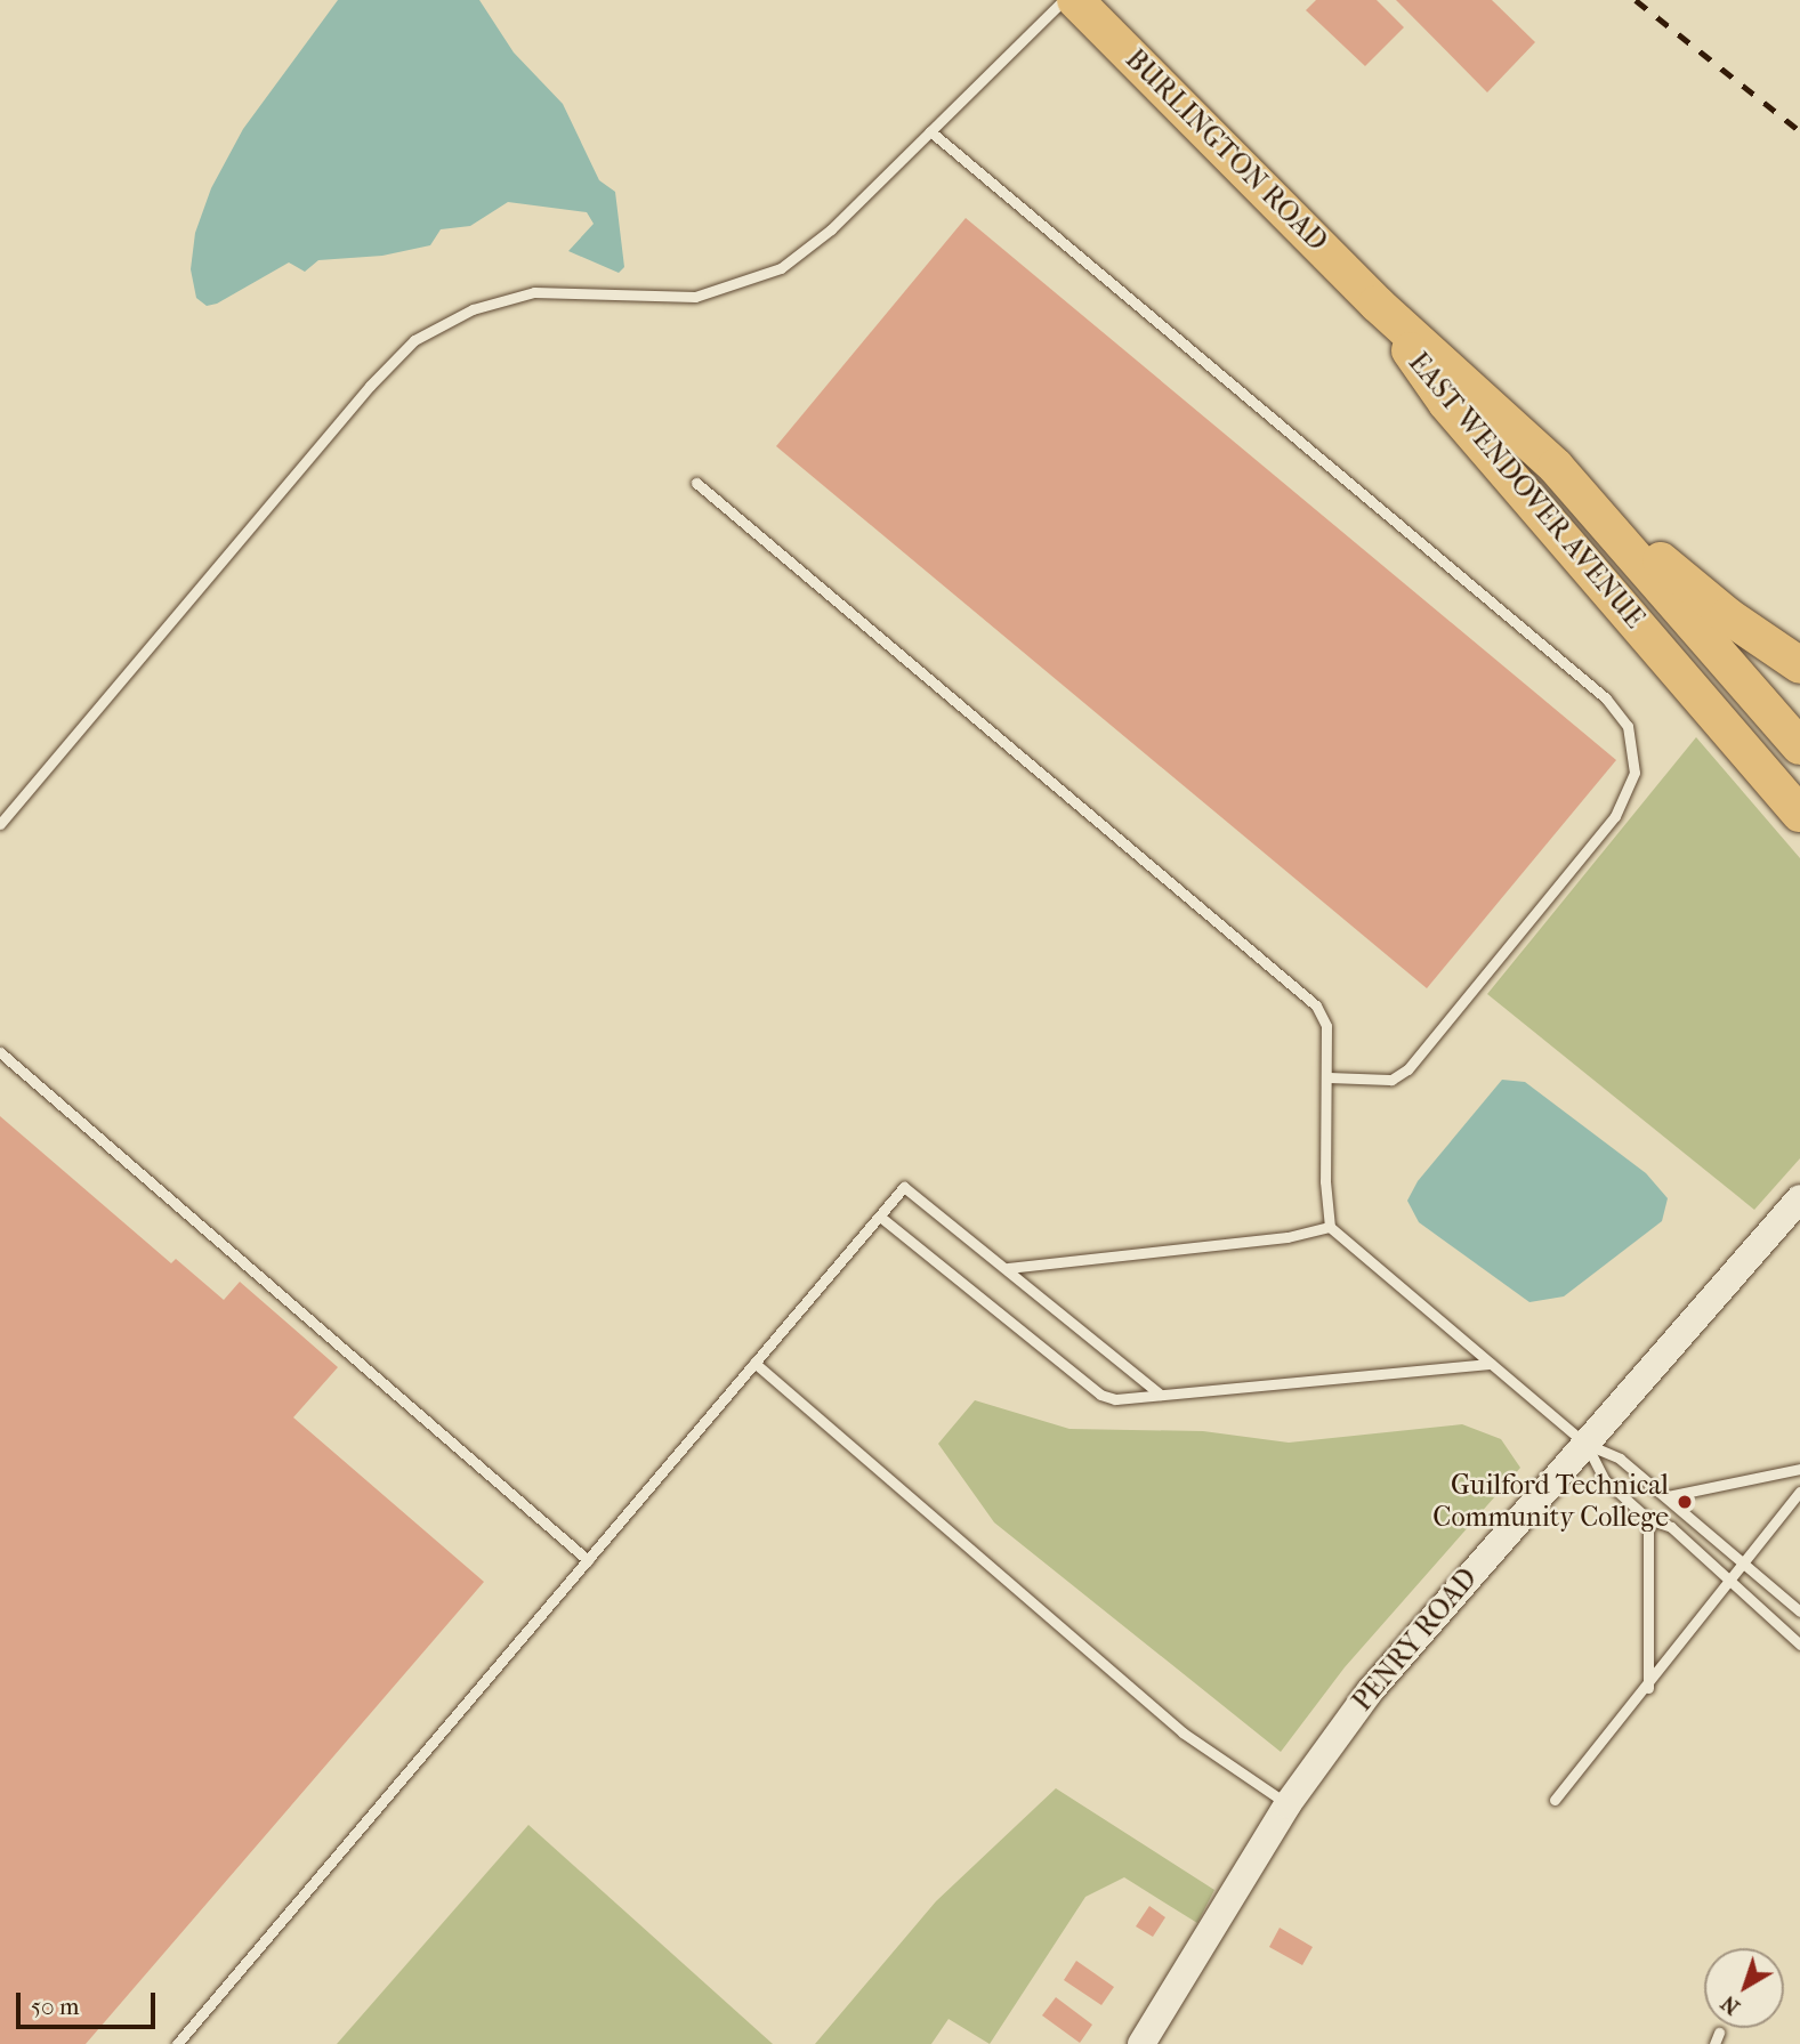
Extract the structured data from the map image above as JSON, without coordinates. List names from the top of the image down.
{
  "streets": {
    "highway": ["BURLINGTON ROAD", "EAST WENDOVER AVENUE"],
    "street": ["PENRY ROAD"]
  },
  "crossings": [
    ["BURLINGTON ROAD", "EAST WENDOVER AVENUE"]
  ],
  "places": ["Guilford Technical Community College"],
  "scale_bar": "50 m",
  "north": "bottom left"
}
